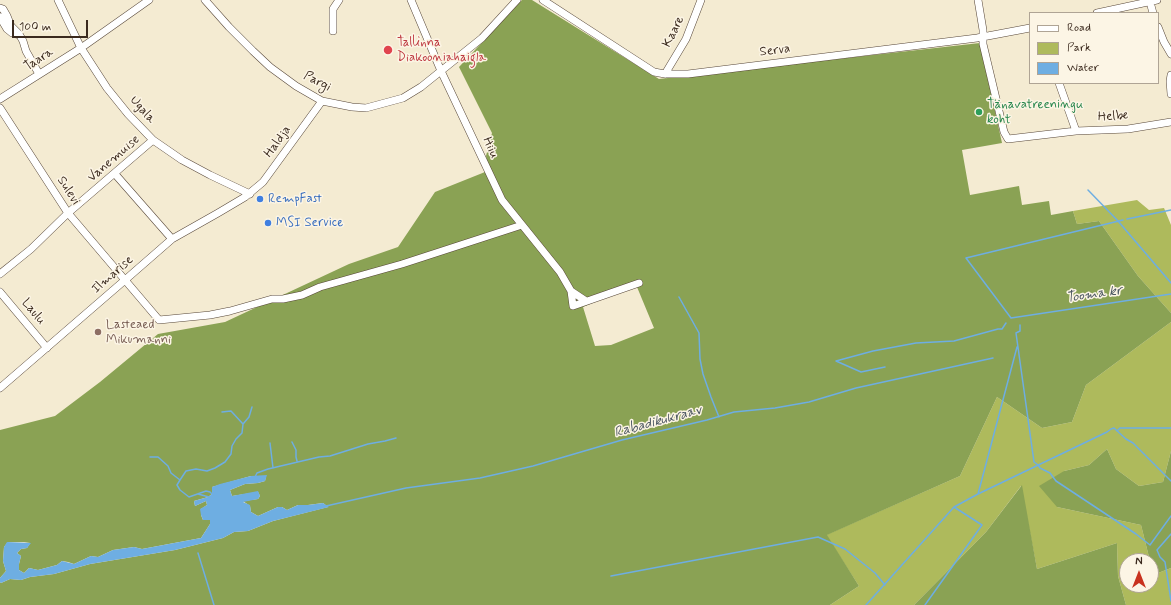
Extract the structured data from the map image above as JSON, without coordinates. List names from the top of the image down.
{
  "streets": {
    "street": [
      "Kaare",
      "Serva",
      "Taara",
      "Pargi",
      "Ugala",
      "Helbe",
      "Haldja",
      "Hiiu",
      "Vanemuise",
      "Sulevi",
      "Ilmarise",
      "Laulu"
    ]
  },
  "crossings": [
    ["Kaare", "Serva"],
    ["Serva", "Helbe"],
    ["Taara", "Ugala"],
    ["Pargi", "Haldja"],
    ["Pargi", "Hiiu"],
    ["Ugala", "Haldja"],
    ["Ugala", "Vanemuise"],
    ["Ugala", "Ilmarise"],
    ["Haldja", "Ilmarise"],
    ["Hiiu", "Sulevi"],
    ["Vanemuise", "Sulevi"],
    ["Sulevi", "Ilmarise"],
    ["Ilmarise", "Laulu"]
  ],
  "water": ["Tooma kr", "Rabadikukraav"],
  "places": [
    "Tallinna Diakooniahaigla",
    "Tänavatreeningu koht",
    "RempFast",
    "MSI Service",
    "Lasteaed Mikumanni"
  ],
  "legend": ["Road", "Park", "Water"],
  "scale_bar": "100 m",
  "north": "top"
}
